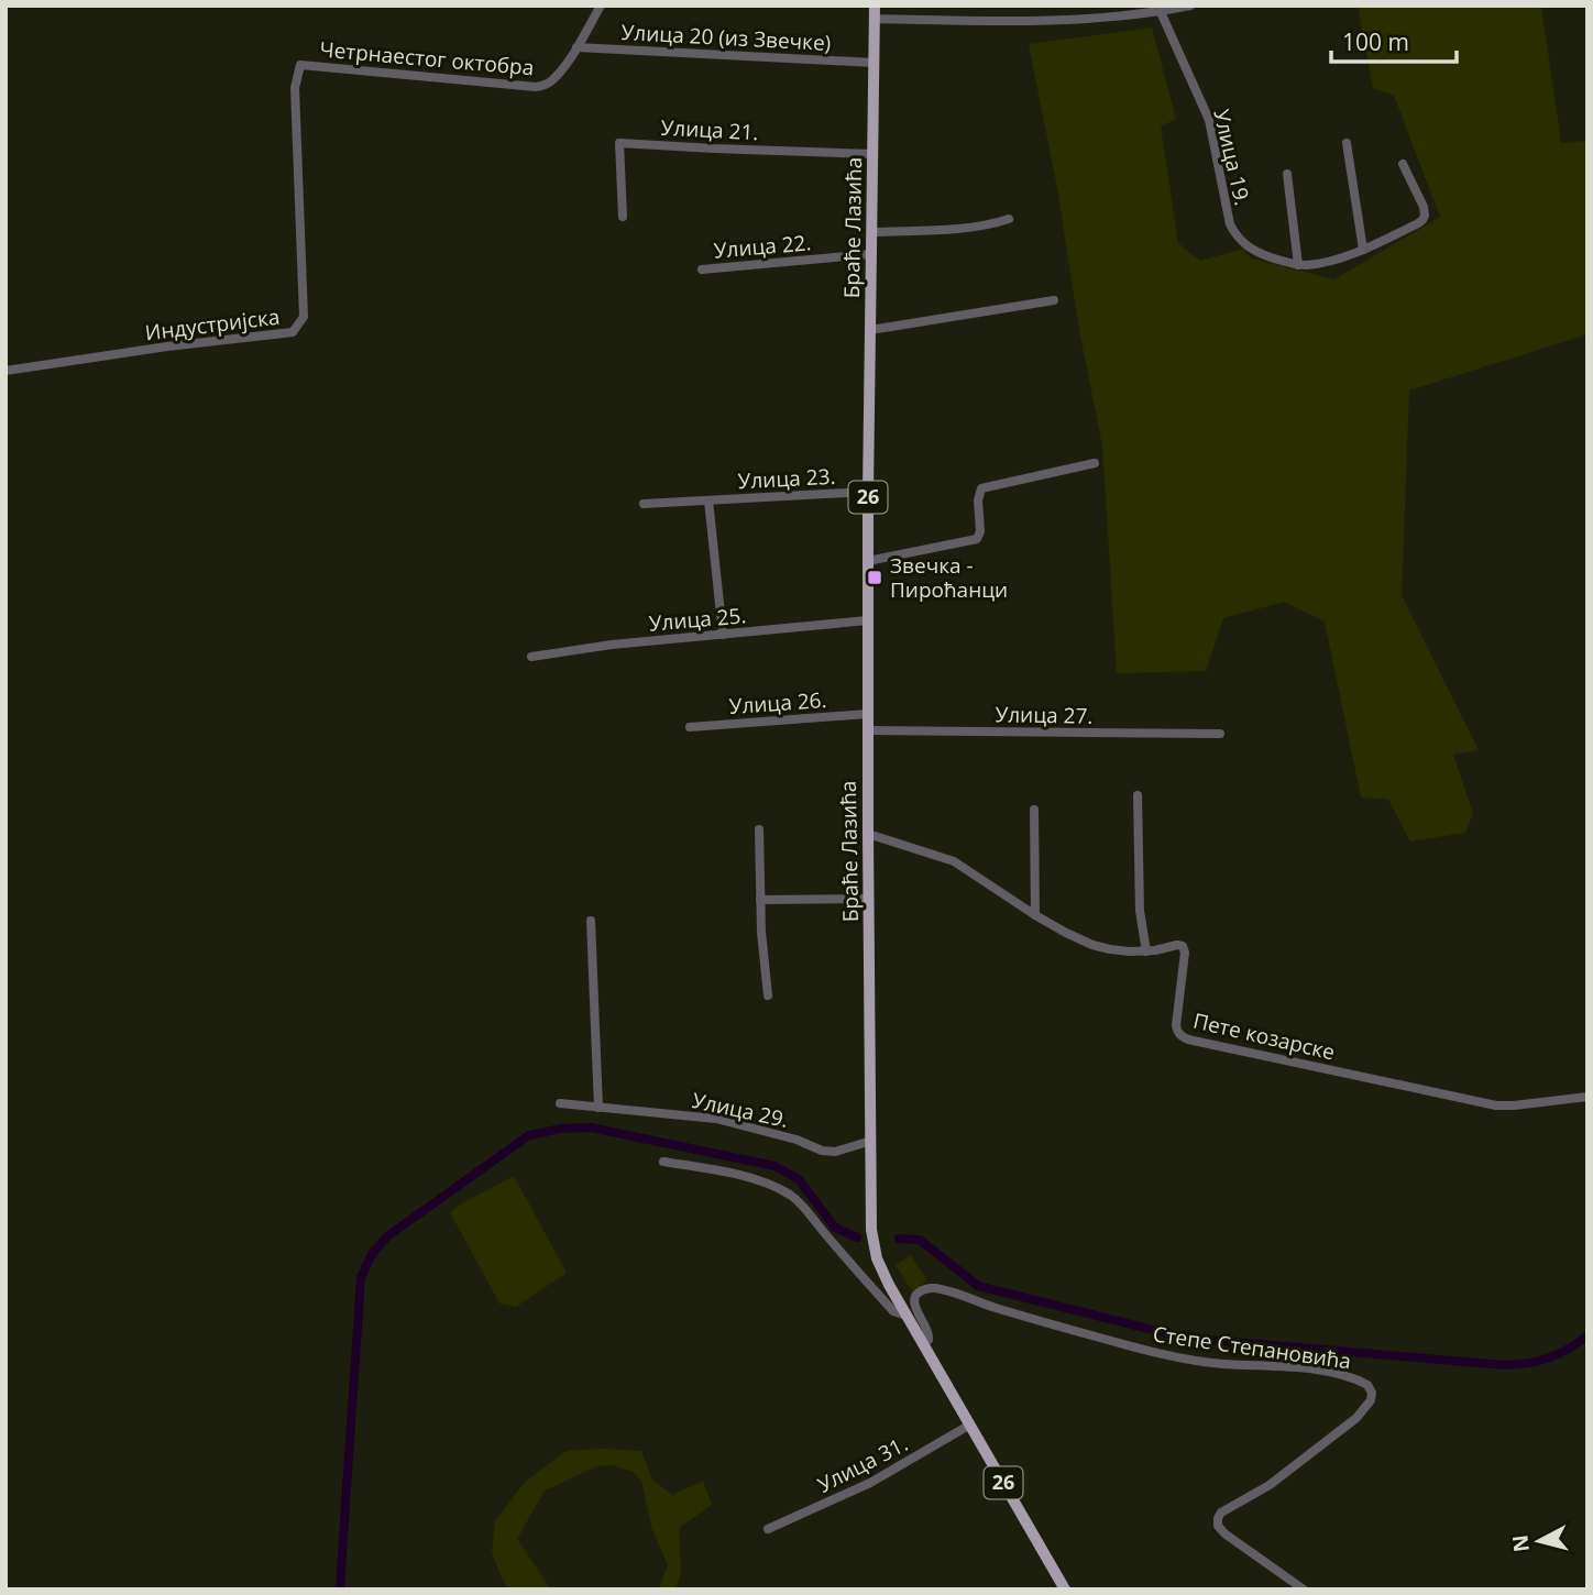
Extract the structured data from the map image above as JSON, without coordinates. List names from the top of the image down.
{
  "streets": {
    "main road": ["Браће Лазића", "26"],
    "street": [
      "Улица 20 (из Звечке)",
      "Четрнаестог октобра",
      "Улица 21.",
      "Улица 19.",
      "Улица 22.",
      "Индустријска",
      "Улица 23.",
      "Улица 25.",
      "Улица 26.",
      "Улица 27.",
      "Пете козарске",
      "Улица 29.",
      "Степе Степановића",
      "Улица 31."
    ]
  },
  "crossings": [
    ["Улица 20 (из Звечке)", "Четрнаестог октобра"],
    ["Улица 20 (из Звечке)", "Браће Лазића"],
    ["Улица 20 (из Звечке)", "26"],
    ["Четрнаестог октобра", "Индустријска"],
    ["Улица 21.", "Браће Лазића"],
    ["Браће Лазића", "Улица 22."],
    ["Браће Лазића", "Улица 23."],
    ["Браће Лазића", "26"],
    ["Браће Лазића", "Улица 25."],
    ["Браће Лазића", "Улица 26."],
    ["Браће Лазића", "Улица 27."],
    ["Браће Лазића", "Пете козарске"],
    ["Браће Лазића", "Улица 29."],
    ["Браће Лазића", "Степе Степановића"],
    ["Браће Лазића", "Улица 31."],
    ["Улица 23.", "Улица 25."]
  ],
  "places": {
    "transit": ["Звечка - Пироћанци"]
  },
  "scale_bar": "100 m",
  "north": "left"
}
